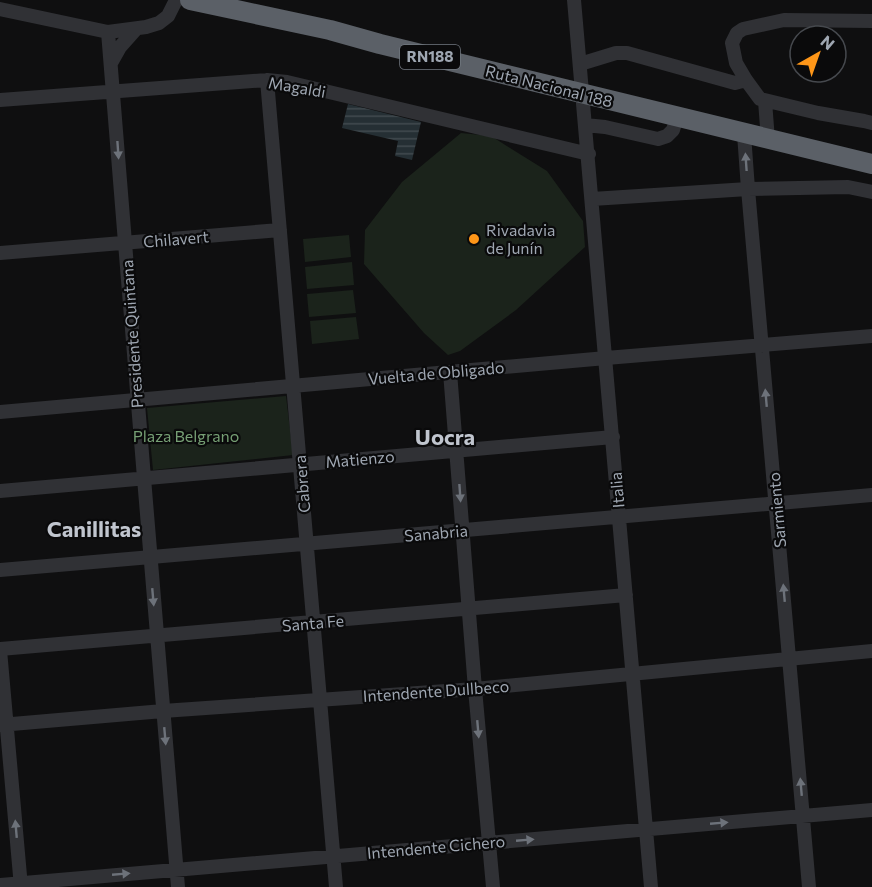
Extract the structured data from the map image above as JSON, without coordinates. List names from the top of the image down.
{
  "streets": {
    "highway": ["RN188", "Ruta Nacional 188"],
    "street": [
      "Magaldi",
      "Chilavert",
      "Presidente Quintana",
      "Vuelta de Obligado",
      "Matienzo",
      "Cabrera",
      "Italia",
      "Sarmiento",
      "Sanabria",
      "Santa Fe",
      "Intendente Dullbeco",
      "Intendente Cichero"
    ]
  },
  "crossings": [
    ["Ruta Nacional 188", "Italia"],
    ["Ruta Nacional 188", "Sarmiento"],
    ["Magaldi", "Presidente Quintana"],
    ["Magaldi", "Cabrera"],
    ["Magaldi", "Italia"],
    ["Chilavert", "Presidente Quintana"],
    ["Chilavert", "Cabrera"],
    ["Presidente Quintana", "Vuelta de Obligado"],
    ["Presidente Quintana", "Matienzo"],
    ["Presidente Quintana", "Sanabria"],
    ["Presidente Quintana", "Santa Fe"],
    ["Presidente Quintana", "Intendente Dullbeco"],
    ["Presidente Quintana", "Intendente Cichero"],
    ["Vuelta de Obligado", "Cabrera"],
    ["Vuelta de Obligado", "Italia"],
    ["Vuelta de Obligado", "Sarmiento"],
    ["Matienzo", "Cabrera"],
    ["Matienzo", "Italia"],
    ["Cabrera", "Sanabria"],
    ["Cabrera", "Santa Fe"],
    ["Cabrera", "Intendente Dullbeco"],
    ["Cabrera", "Intendente Cichero"],
    ["Italia", "Sanabria"],
    ["Italia", "Santa Fe"],
    ["Italia", "Intendente Dullbeco"],
    ["Italia", "Intendente Cichero"],
    ["Sarmiento", "Sanabria"],
    ["Sarmiento", "Intendente Dullbeco"],
    ["Sarmiento", "Intendente Cichero"]
  ],
  "one_way": ["Presidente Quintana", "Sarmiento", "Intendente Cichero"],
  "districts": ["Uocra", "Canillitas"],
  "parks": ["Plaza Belgrano"],
  "places": ["Rivadavia de Junín"],
  "north": "top right"
}
